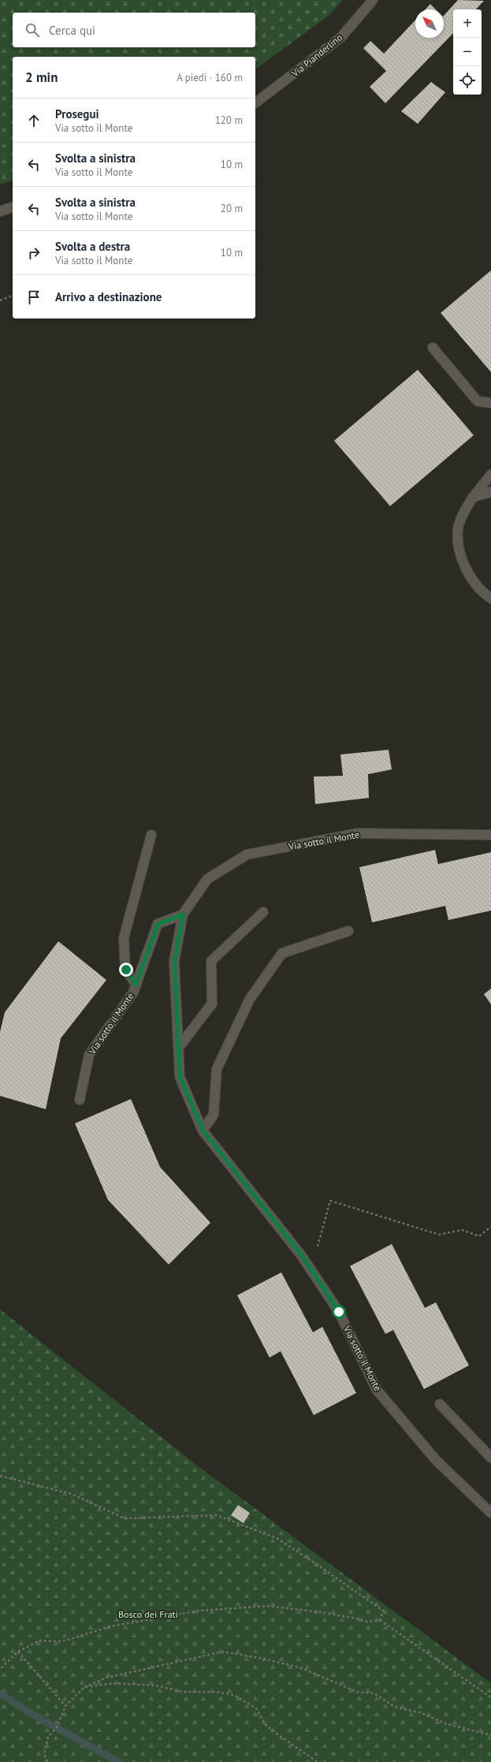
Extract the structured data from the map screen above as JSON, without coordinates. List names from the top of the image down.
{
  "streets": {
    "street": ["Via Pianderlino", "Via sotto il Monte"]
  },
  "parks": ["Bosco dei Frati"],
  "north": "top left",
  "page": {
    "map_buttons": ["+", "−"],
    "search": "Cerca qui",
    "heading": ["2 min", "A piedi · 160 m"],
    "list": [
      ["Prosegui", "Via sotto il Monte", "120 m"],
      ["Svolta a sinistra", "Via sotto il Monte", "10 m"],
      ["Svolta a sinistra", "Via sotto il Monte", "20 m"],
      ["Svolta a destra", "Via sotto il Monte", "10 m"],
      "Arrivo a destinazione"
    ]
  }
}
